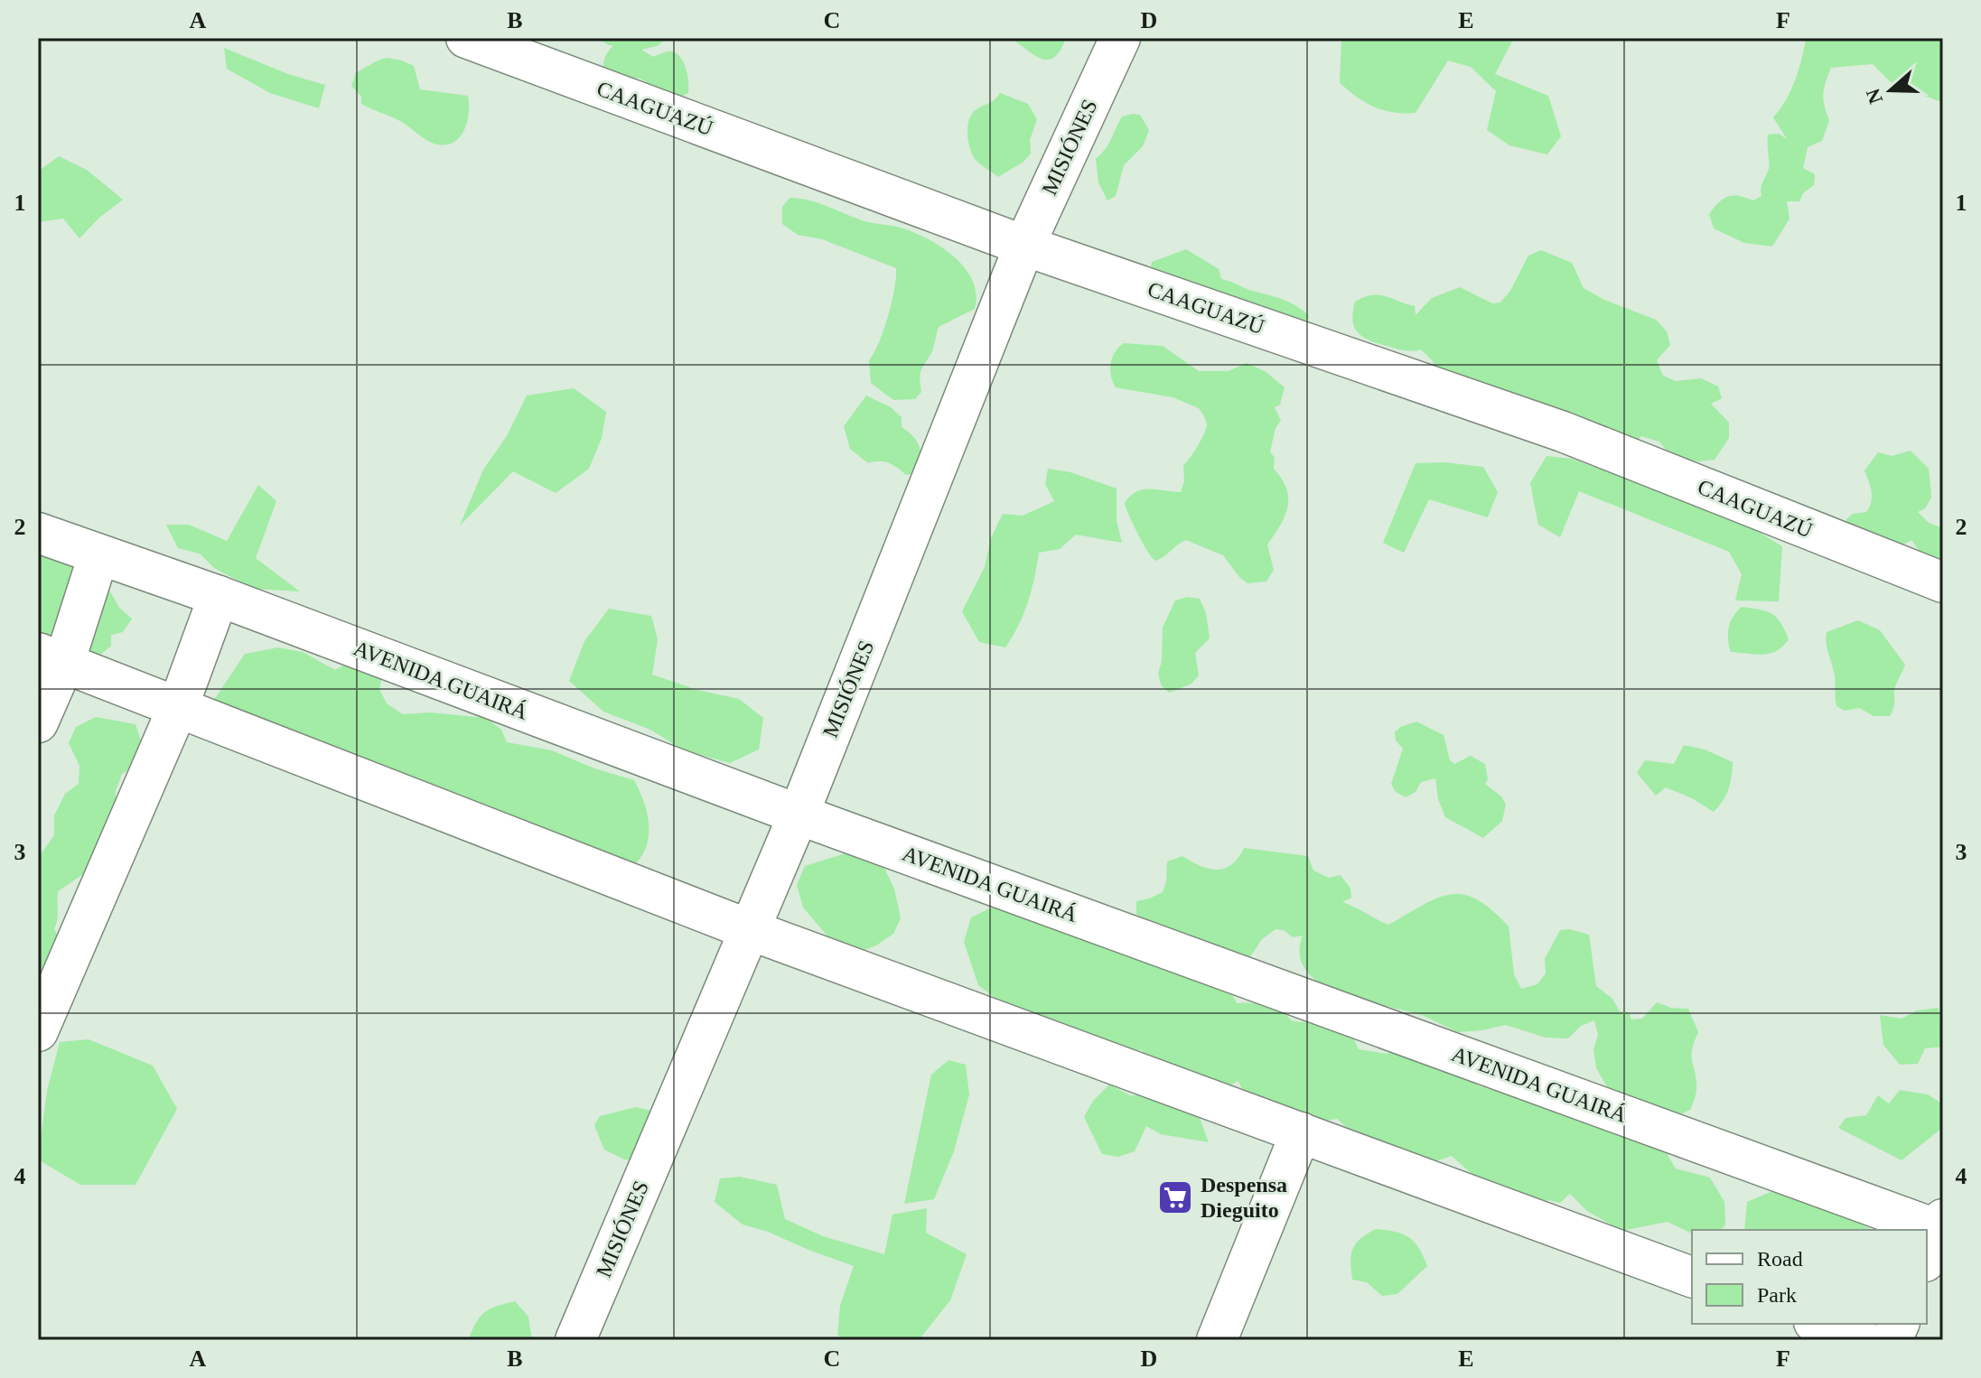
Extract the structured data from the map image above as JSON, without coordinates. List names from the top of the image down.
{
  "streets": {
    "street": ["CAAGUAZÚ", "MISIÓNES", "AVENIDA GUAIRÁ"]
  },
  "crossings": [
    ["CAAGUAZÚ", "MISIÓNES"],
    ["MISIÓNES", "AVENIDA GUAIRÁ"]
  ],
  "places": {
    "supermarket": ["Despensa Dieguito"]
  },
  "legend": ["Road", "Park"],
  "north": "left",
  "grid": {
    "columns": [
      "A",
      "B",
      "C",
      "D",
      "E",
      "F"
    ],
    "rows": [
      "1",
      "2",
      "3",
      "4"
    ]
  }
}
